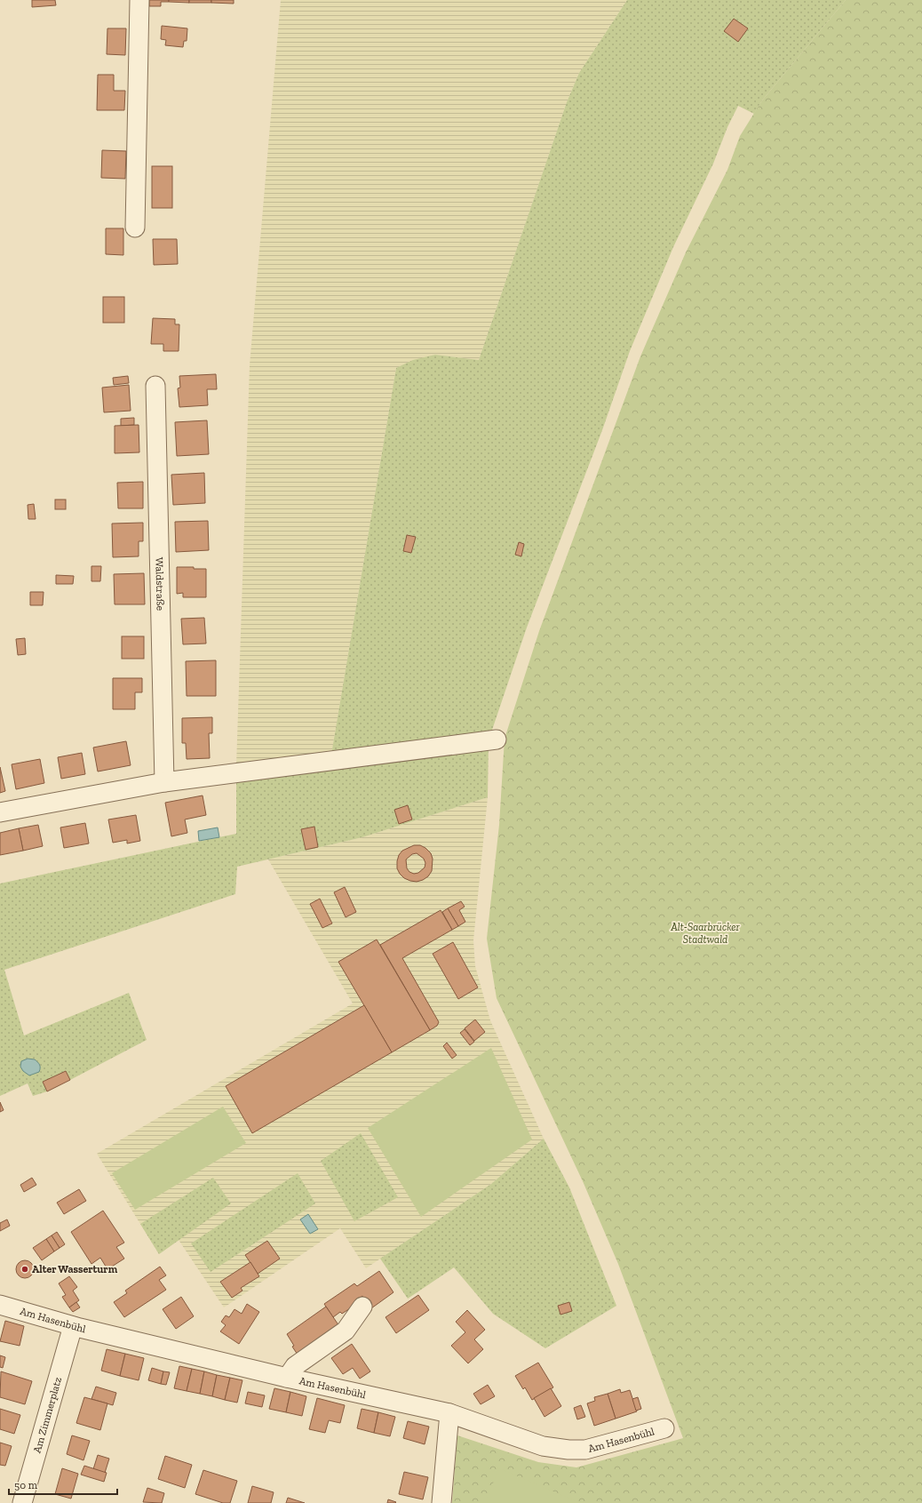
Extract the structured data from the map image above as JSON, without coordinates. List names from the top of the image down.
{
  "streets": {
    "street": ["Waldstraße", "Am Hasenbühl", "Am Zimmerplatz"]
  },
  "crossings": [
    ["Am Hasenbühl", "Am Zimmerplatz"]
  ],
  "parks": ["Alt-Saarbrücker Stadtwald"],
  "places": ["Alter Wasserturm"],
  "scale_bar": "50 m"
}
